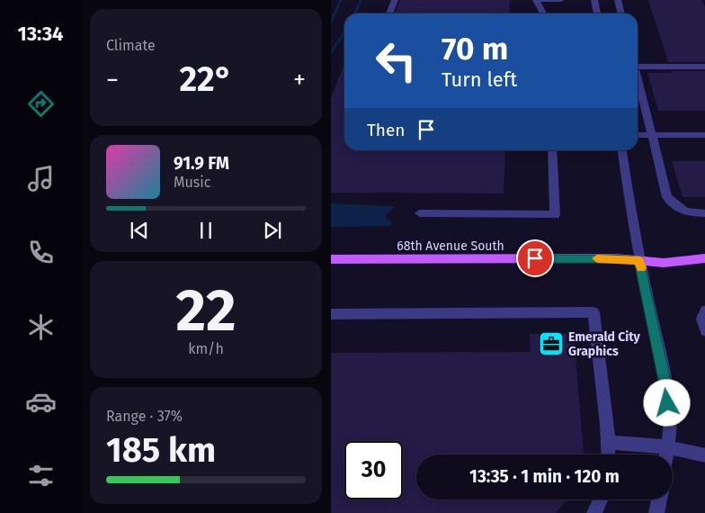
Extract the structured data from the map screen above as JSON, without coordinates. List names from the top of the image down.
{
  "streets": {
    "main road": ["68th Avenue South"]
  },
  "places": {
    "office": ["Emerald City Graphics"]
  },
  "page": {
    "tabs": "13:34",
    "tile": [
      "Climate",
      ["22", "km/h"],
      ["Range · 37%", "185 km"]
    ],
    "turn": ["70 m", "Turn left"],
    "heat": ["−", "22°", "+"],
    "then": "Then",
    "song": ["91.9 FM", "Music"],
    "limit": "30",
    "trip": "13:35 · 1 min · 120 m"
  }
}
